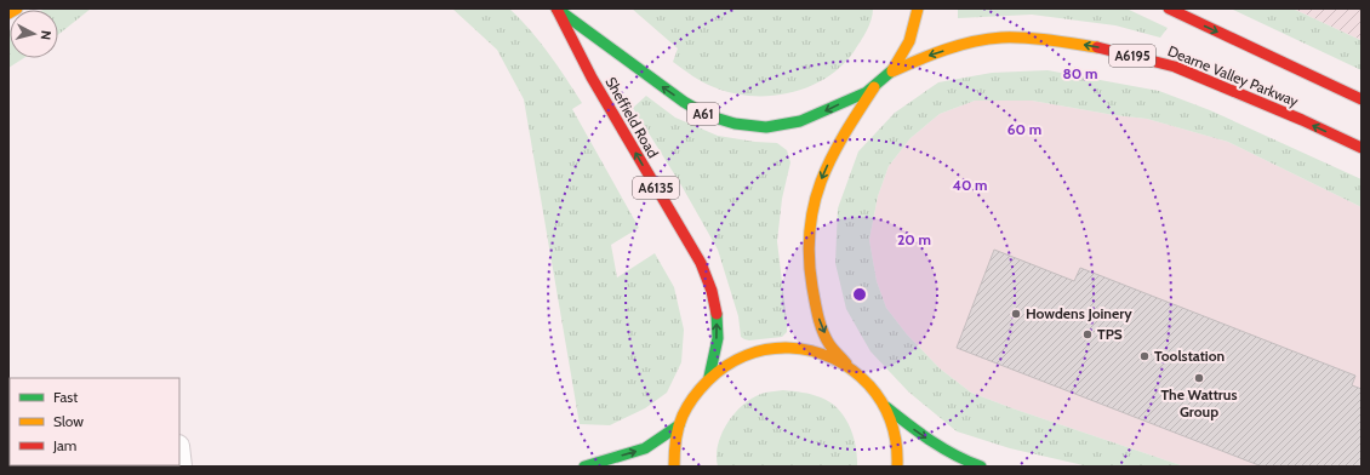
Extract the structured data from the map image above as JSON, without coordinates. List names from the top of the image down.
{
  "streets": {
    "main road": [
      "A6195",
      "Dearne Valley Parkway",
      "A61",
      "Sheffield Road",
      "A6135"
    ]
  },
  "crossings": [
    ["Dearne Valley Parkway", "A61"],
    ["A61", "Sheffield Road"]
  ],
  "one_way": ["Sheffield Road"],
  "places": [
    "Howdens Joinery",
    "TPS",
    "Toolstation",
    "The Wattrus Group"
  ],
  "legend": ["Fast", "Slow", "Jam"],
  "north": "right",
  "rings": [
    "80 m",
    "60 m",
    "40 m",
    "20 m"
  ]
}
